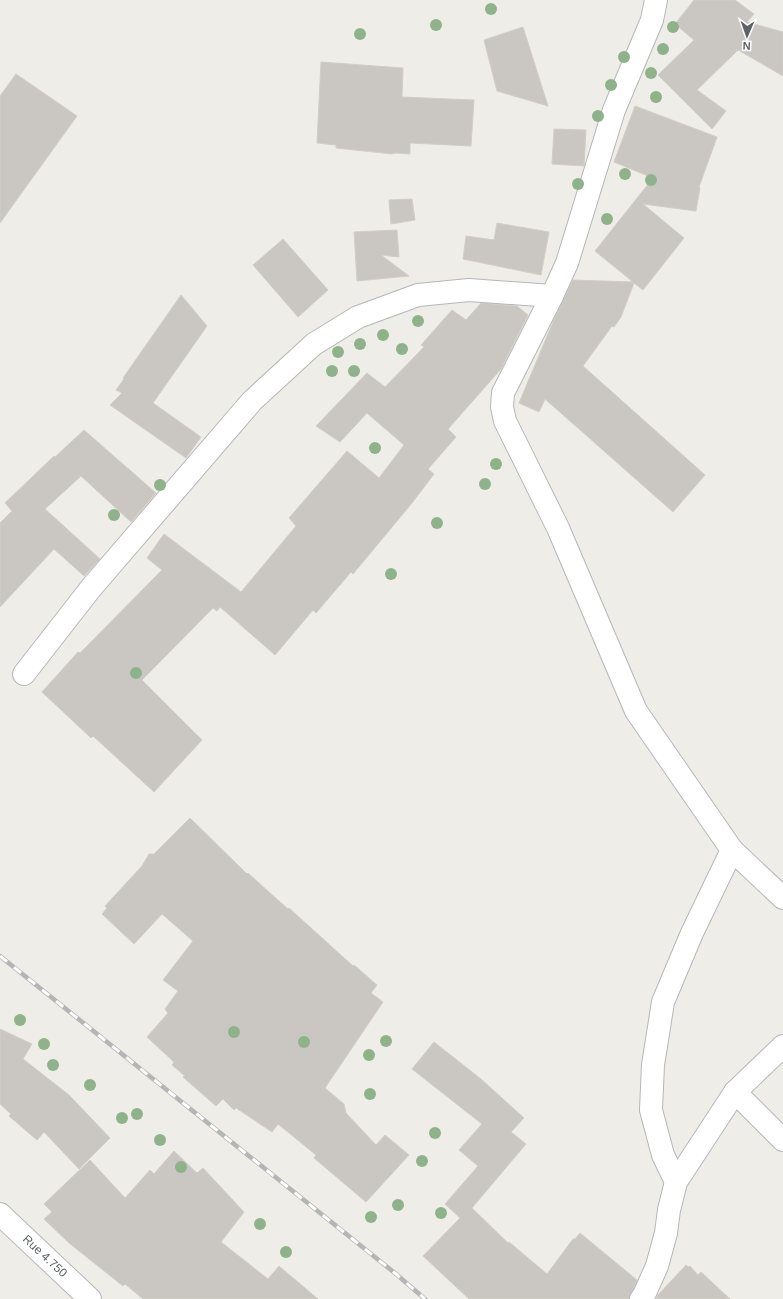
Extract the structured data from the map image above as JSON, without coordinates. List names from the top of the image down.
{
  "streets": {
    "street": ["Rue 4.750"]
  },
  "north": "bottom"
}
